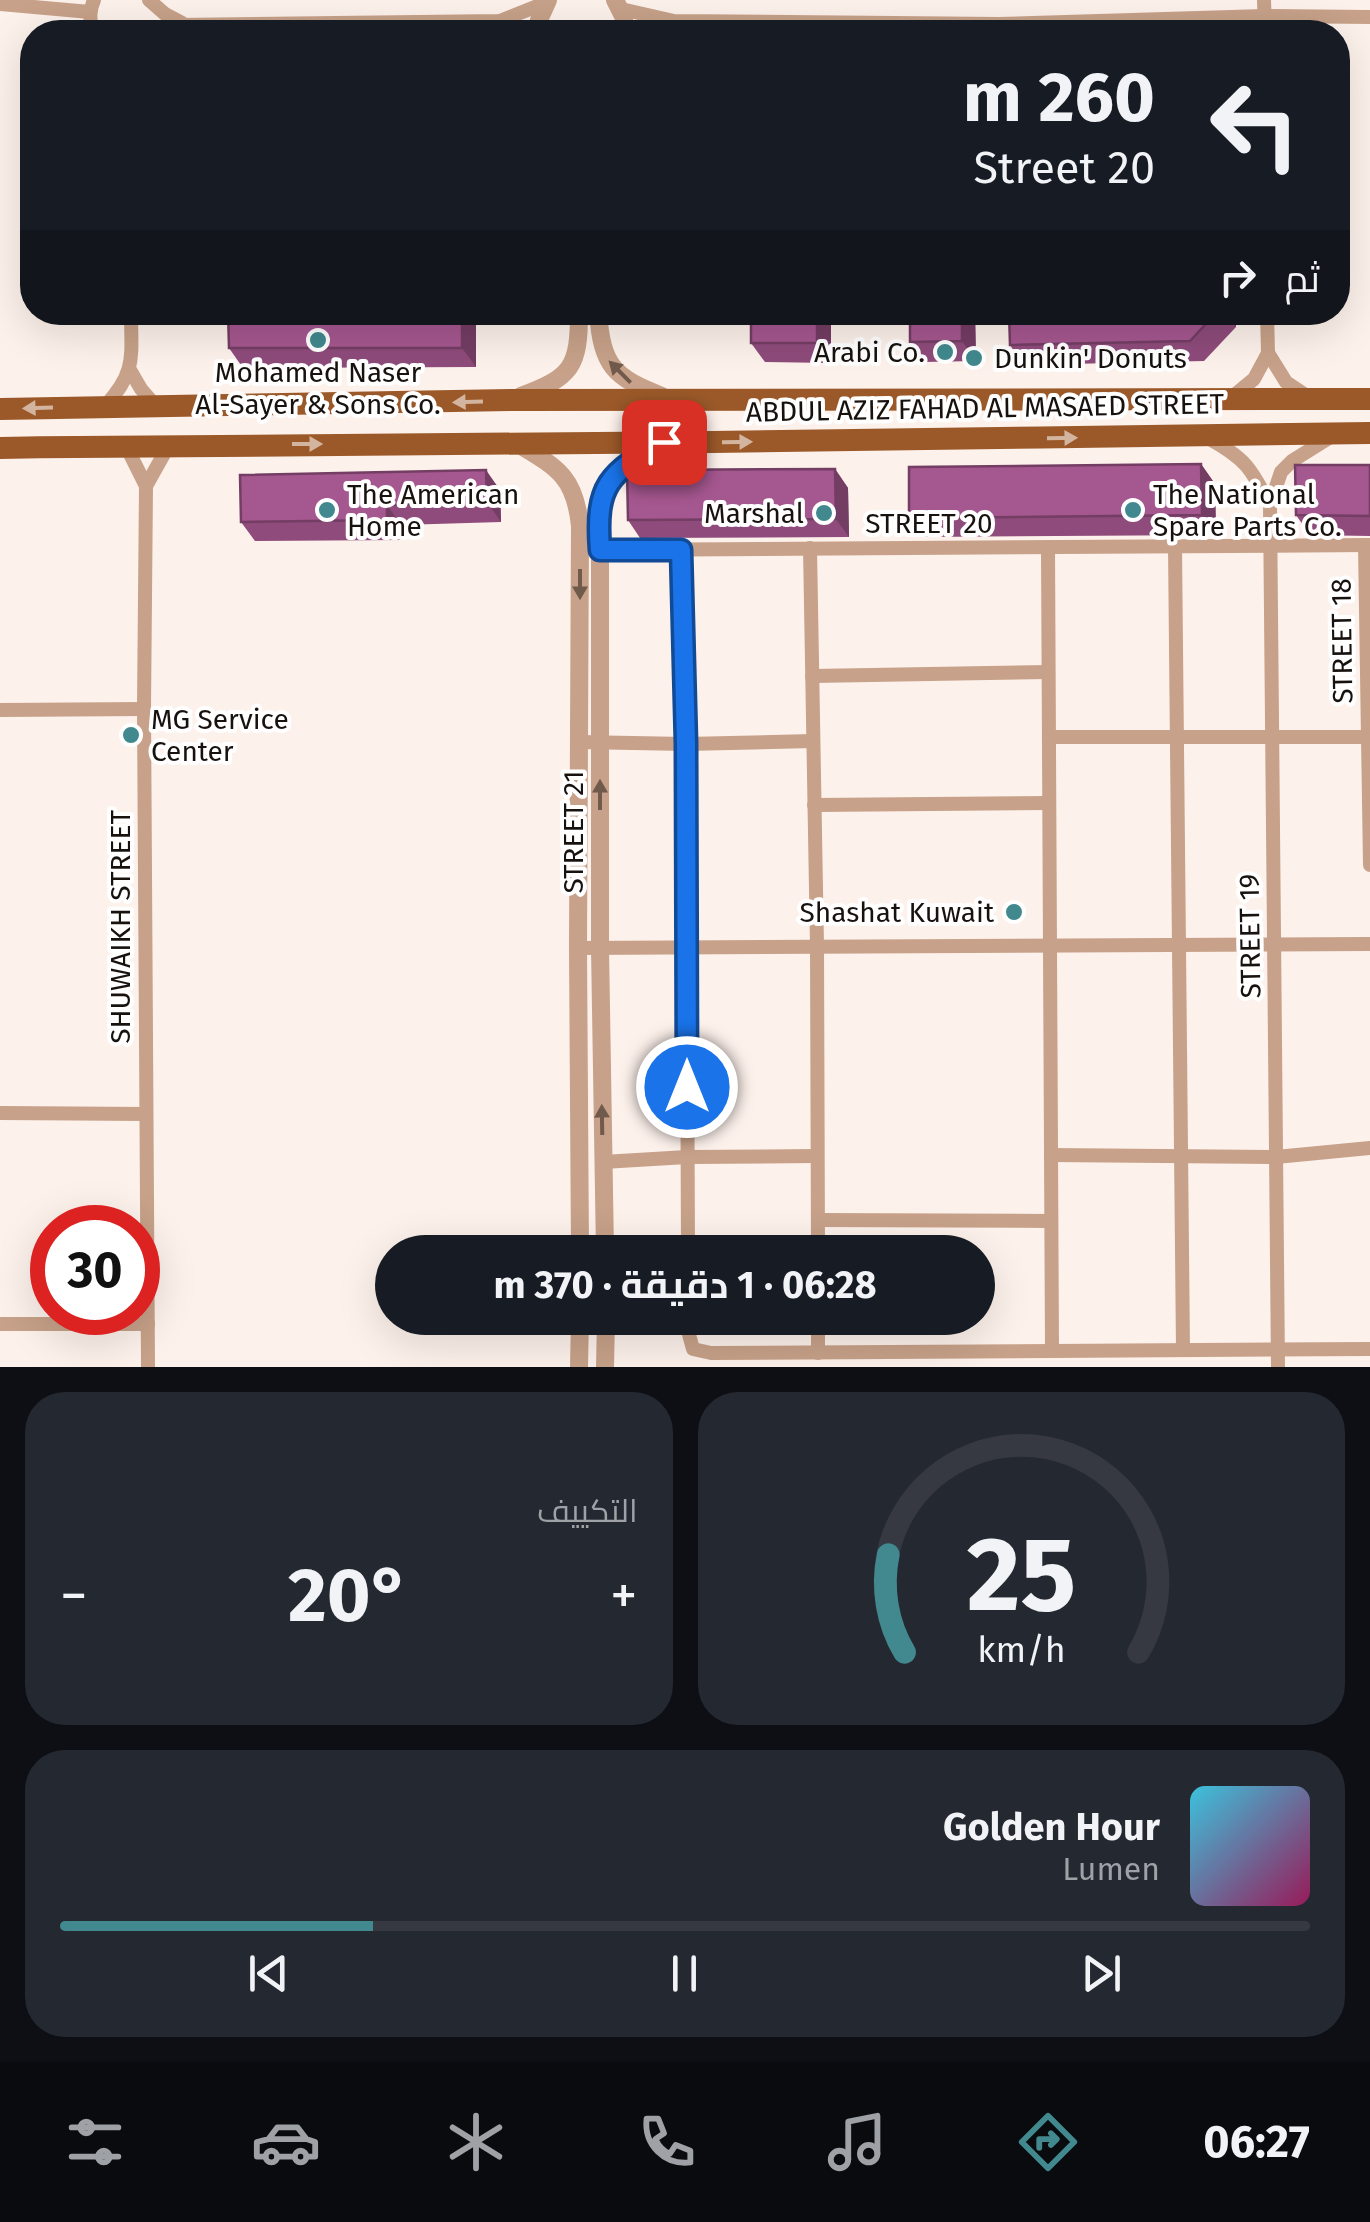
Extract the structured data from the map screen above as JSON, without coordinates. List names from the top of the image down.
{
  "streets": {
    "main road": ["ABDUL AZIZ FAHAD AL MASAED STREET"],
    "street": [
      "STREET 20",
      "STREET 18",
      "STREET 21",
      "SHUWAIKH STREET",
      "STREET 19"
    ]
  },
  "crossings": [
    ["ABDUL AZIZ FAHAD AL MASAED STREET", "STREET 21"],
    ["ABDUL AZIZ FAHAD AL MASAED STREET", "SHUWAIKH STREET"],
    ["ABDUL AZIZ FAHAD AL MASAED STREET", "STREET 19"],
    ["STREET 20", "STREET 18"],
    ["STREET 20", "STREET 21"],
    ["STREET 20", "STREET 19"],
    ["STREET 18", "STREET 19"]
  ],
  "places": [
    "Mohamed Naser Al-Sayer & Sons Co.",
    "Arabi Co.",
    "Dunkin' Donuts",
    "The American Home",
    "The National Spare Parts Co.",
    "Marshal",
    "MG Service Center",
    "Shashat Kuwait"
  ],
  "page": {
    "turn": ["260 m", "Street 20"],
    "then": "ثم",
    "limit": "30",
    "trip": "06:28 · 1 دقيقة · 370 m",
    "tile": "التكييف",
    "heat": ["−", "20°", "+"],
    "song": ["Golden Hour", "Lumen"],
    "tabs": "06:27",
    "gauge": ["25", "km/h"]
  }
}
